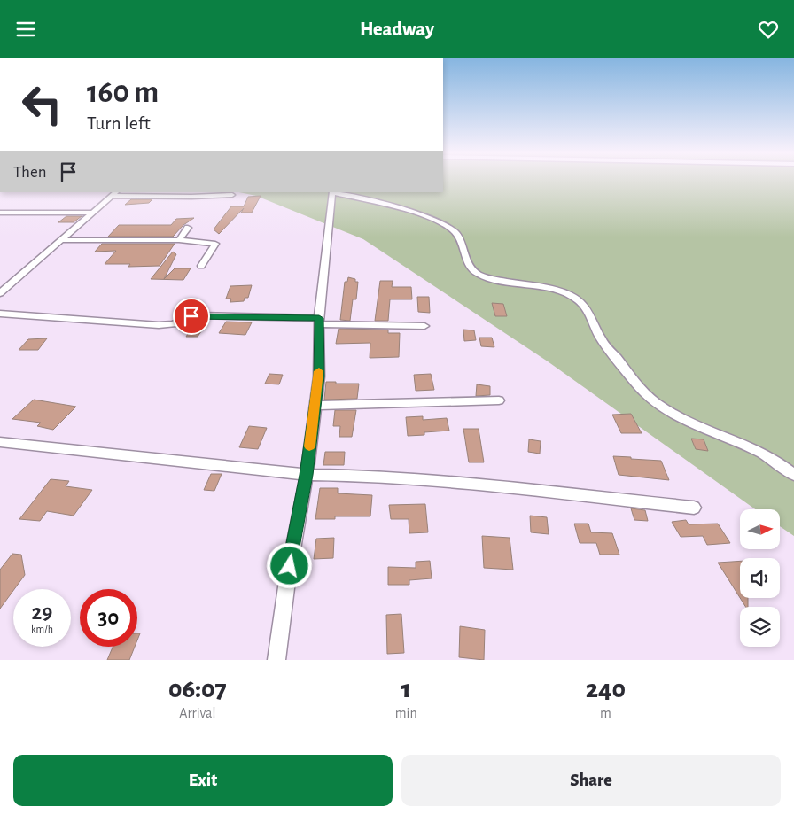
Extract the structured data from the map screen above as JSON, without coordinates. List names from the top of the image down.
{
  "north": "right",
  "page": {
    "header": "Headway",
    "turn": ["160 m", "Turn left"],
    "then": "Then",
    "speed": "29 km/h",
    "limit": "30",
    "eta": [
      "06:07",
      "Arrival",
      "1",
      "min",
      "240",
      "m"
    ],
    "buttons": ["Exit", "Share"]
  }
}
